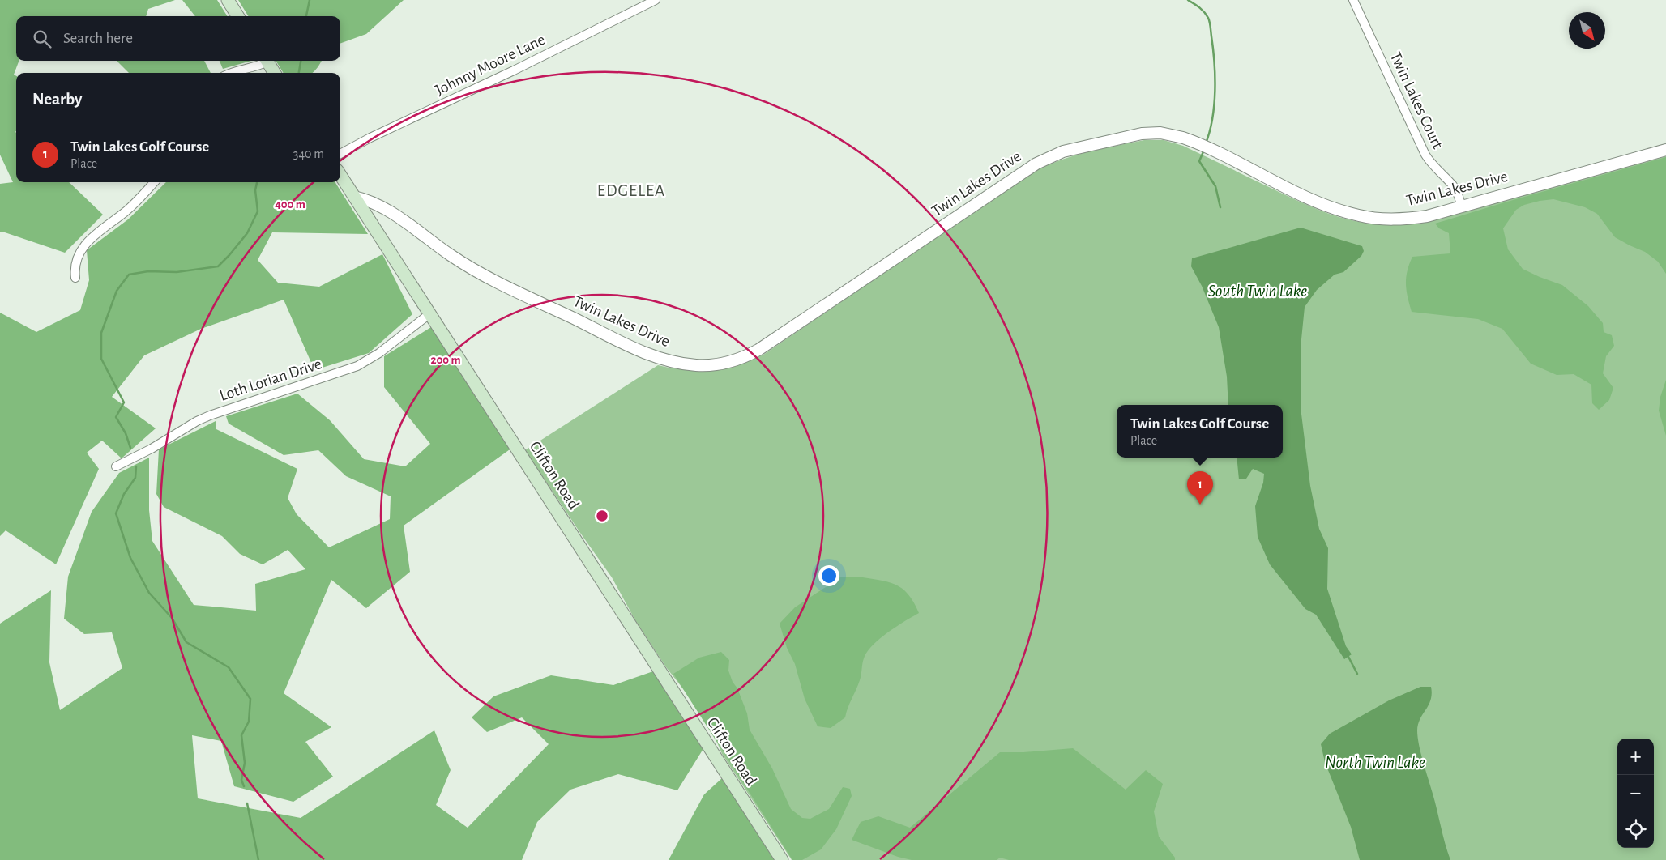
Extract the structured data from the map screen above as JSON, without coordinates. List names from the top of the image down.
{
  "streets": {
    "main road": ["Clifton Road"],
    "street": [
      "Johnny Moore Lane",
      "Twin Lakes Court",
      "Twin Lakes Drive",
      "Loth Lorian Drive"
    ]
  },
  "crossings": [
    ["Twin Lakes Court", "Twin Lakes Drive"],
    ["Twin Lakes Drive", "Clifton Road"],
    ["Loth Lorian Drive", "Clifton Road"]
  ],
  "districts": ["EDGELEA"],
  "water": ["South Twin Lake", "North Twin Lake"],
  "north": "bottom right",
  "page": {
    "search": "Search here",
    "heading": "Nearby",
    "list": [
      {
        "mark": "1",
        "name": "Twin Lakes Golf Course",
        "note": "Place",
        "value": "340 m"
      }
    ],
    "popup": ["Twin Lakes Golf Course", "Place"],
    "pins": "1",
    "map_buttons": ["+", "−"]
  },
  "rings": ["400 m", "200 m"]
}
